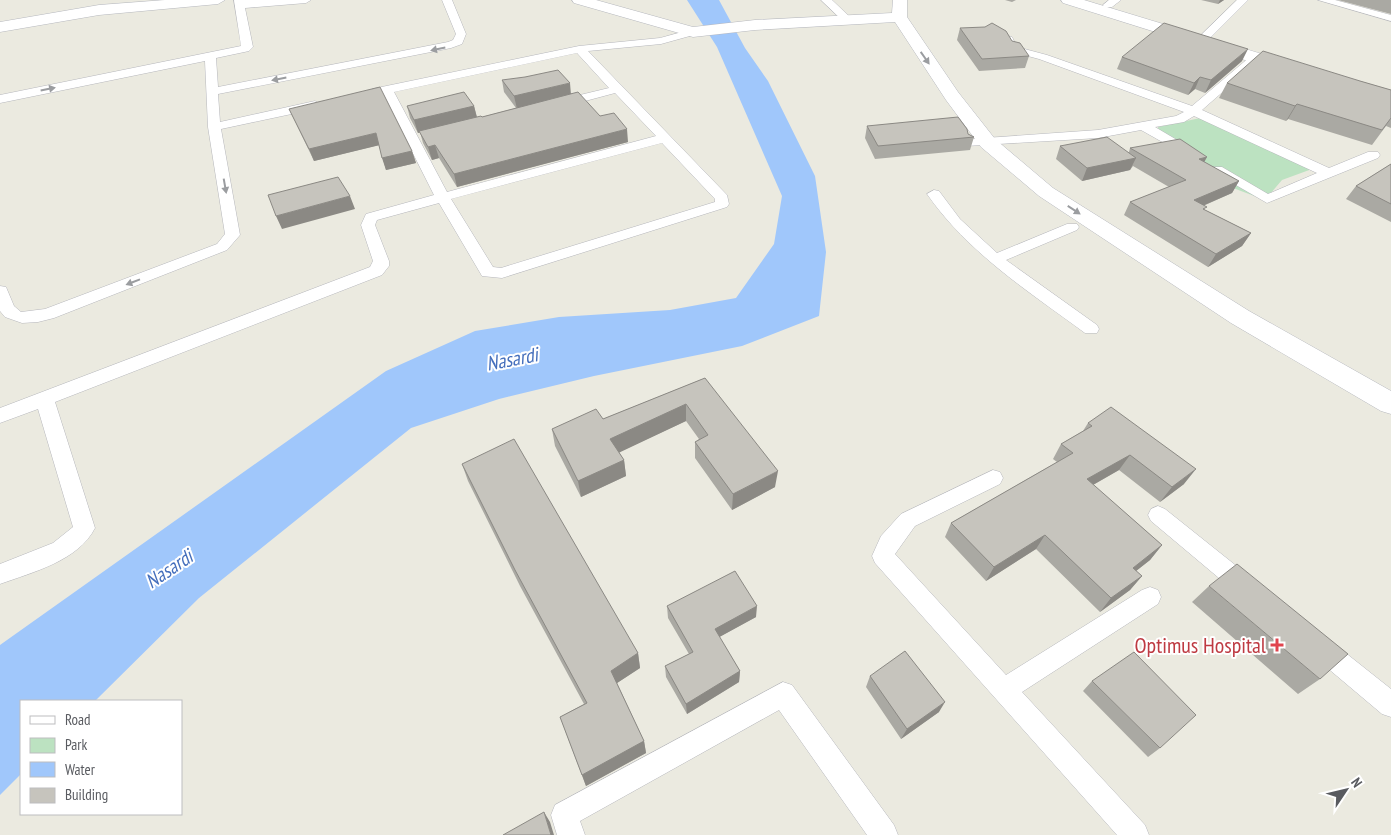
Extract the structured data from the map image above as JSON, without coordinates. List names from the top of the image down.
{
  "water": ["Nasardi"],
  "places": {
    "health": ["Optimus Hospital"]
  },
  "legend": [
    "Road",
    "Park",
    "Water",
    "Building"
  ],
  "north": "top right"
}
